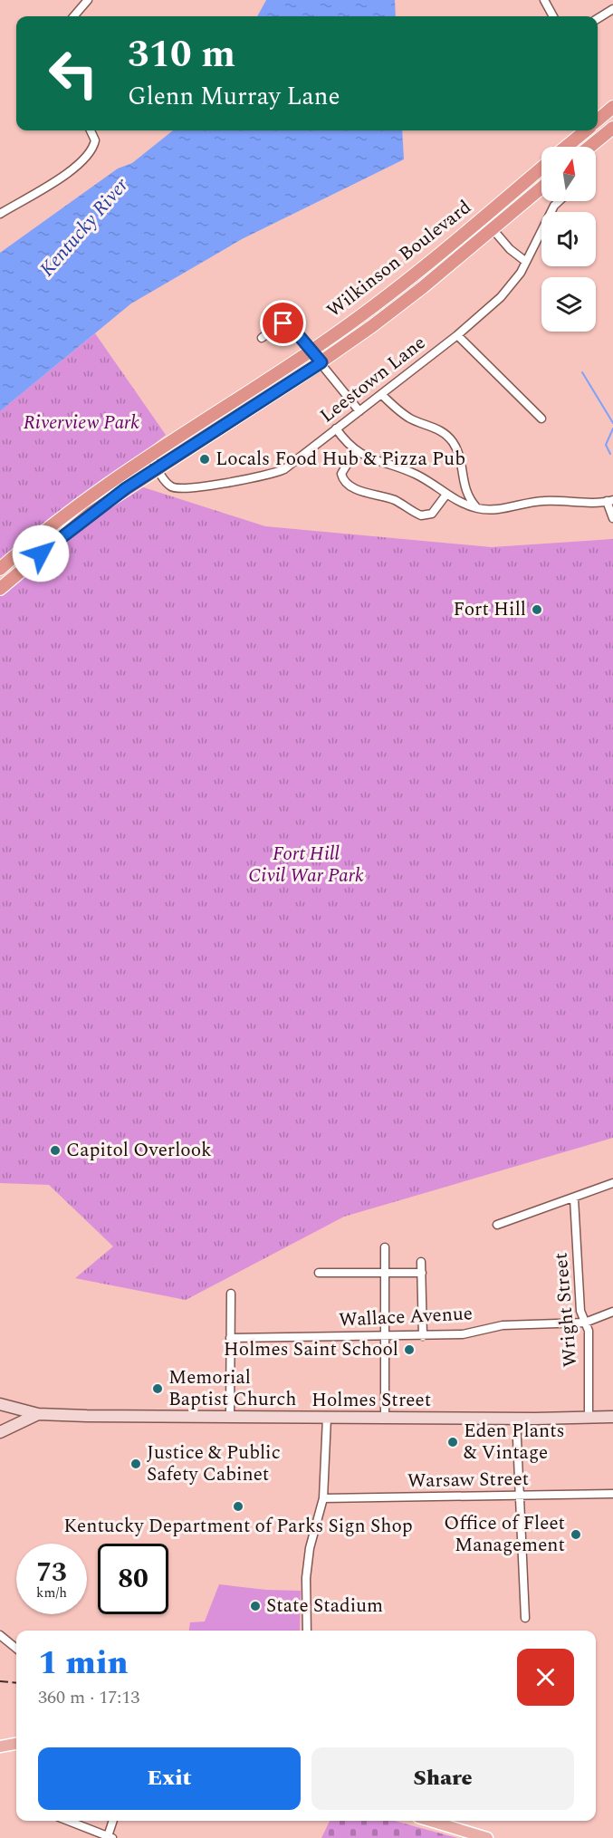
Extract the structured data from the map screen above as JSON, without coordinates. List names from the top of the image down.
{
  "streets": {
    "highway": ["Wilkinson Boulevard"],
    "main road": ["Holmes Street"],
    "street": [
      "Leestown Lane",
      "Wright Street",
      "Wallace Avenue",
      "Warsaw Street"
    ]
  },
  "crossings": [
    ["Wilkinson Boulevard", "Leestown Lane"],
    ["Wright Street", "Wallace Avenue"],
    ["Wright Street", "Holmes Street"]
  ],
  "water": ["Kentucky River"],
  "parks": ["Riverview Park", "Fort Hill Civil War Park"],
  "places": [
    "Locals Food Hub & Pizza Pub",
    "Fort Hill",
    "Capitol Overlook",
    "Holmes Saint School",
    "Memorial Baptist Church",
    "Eden Plants & Vintage",
    "Justice & Public Safety Cabinet",
    "Kentucky Department of Parks Sign Shop",
    "Office of Fleet Management",
    "State Stadium"
  ],
  "north": "top",
  "page": {
    "turn": ["310 m", "Glenn Murray Lane"],
    "speed": "73 km/h",
    "limit": "80",
    "heading": ["1 min", "360 m · 17:13"],
    "buttons": ["Exit", "Share"]
  }
}
